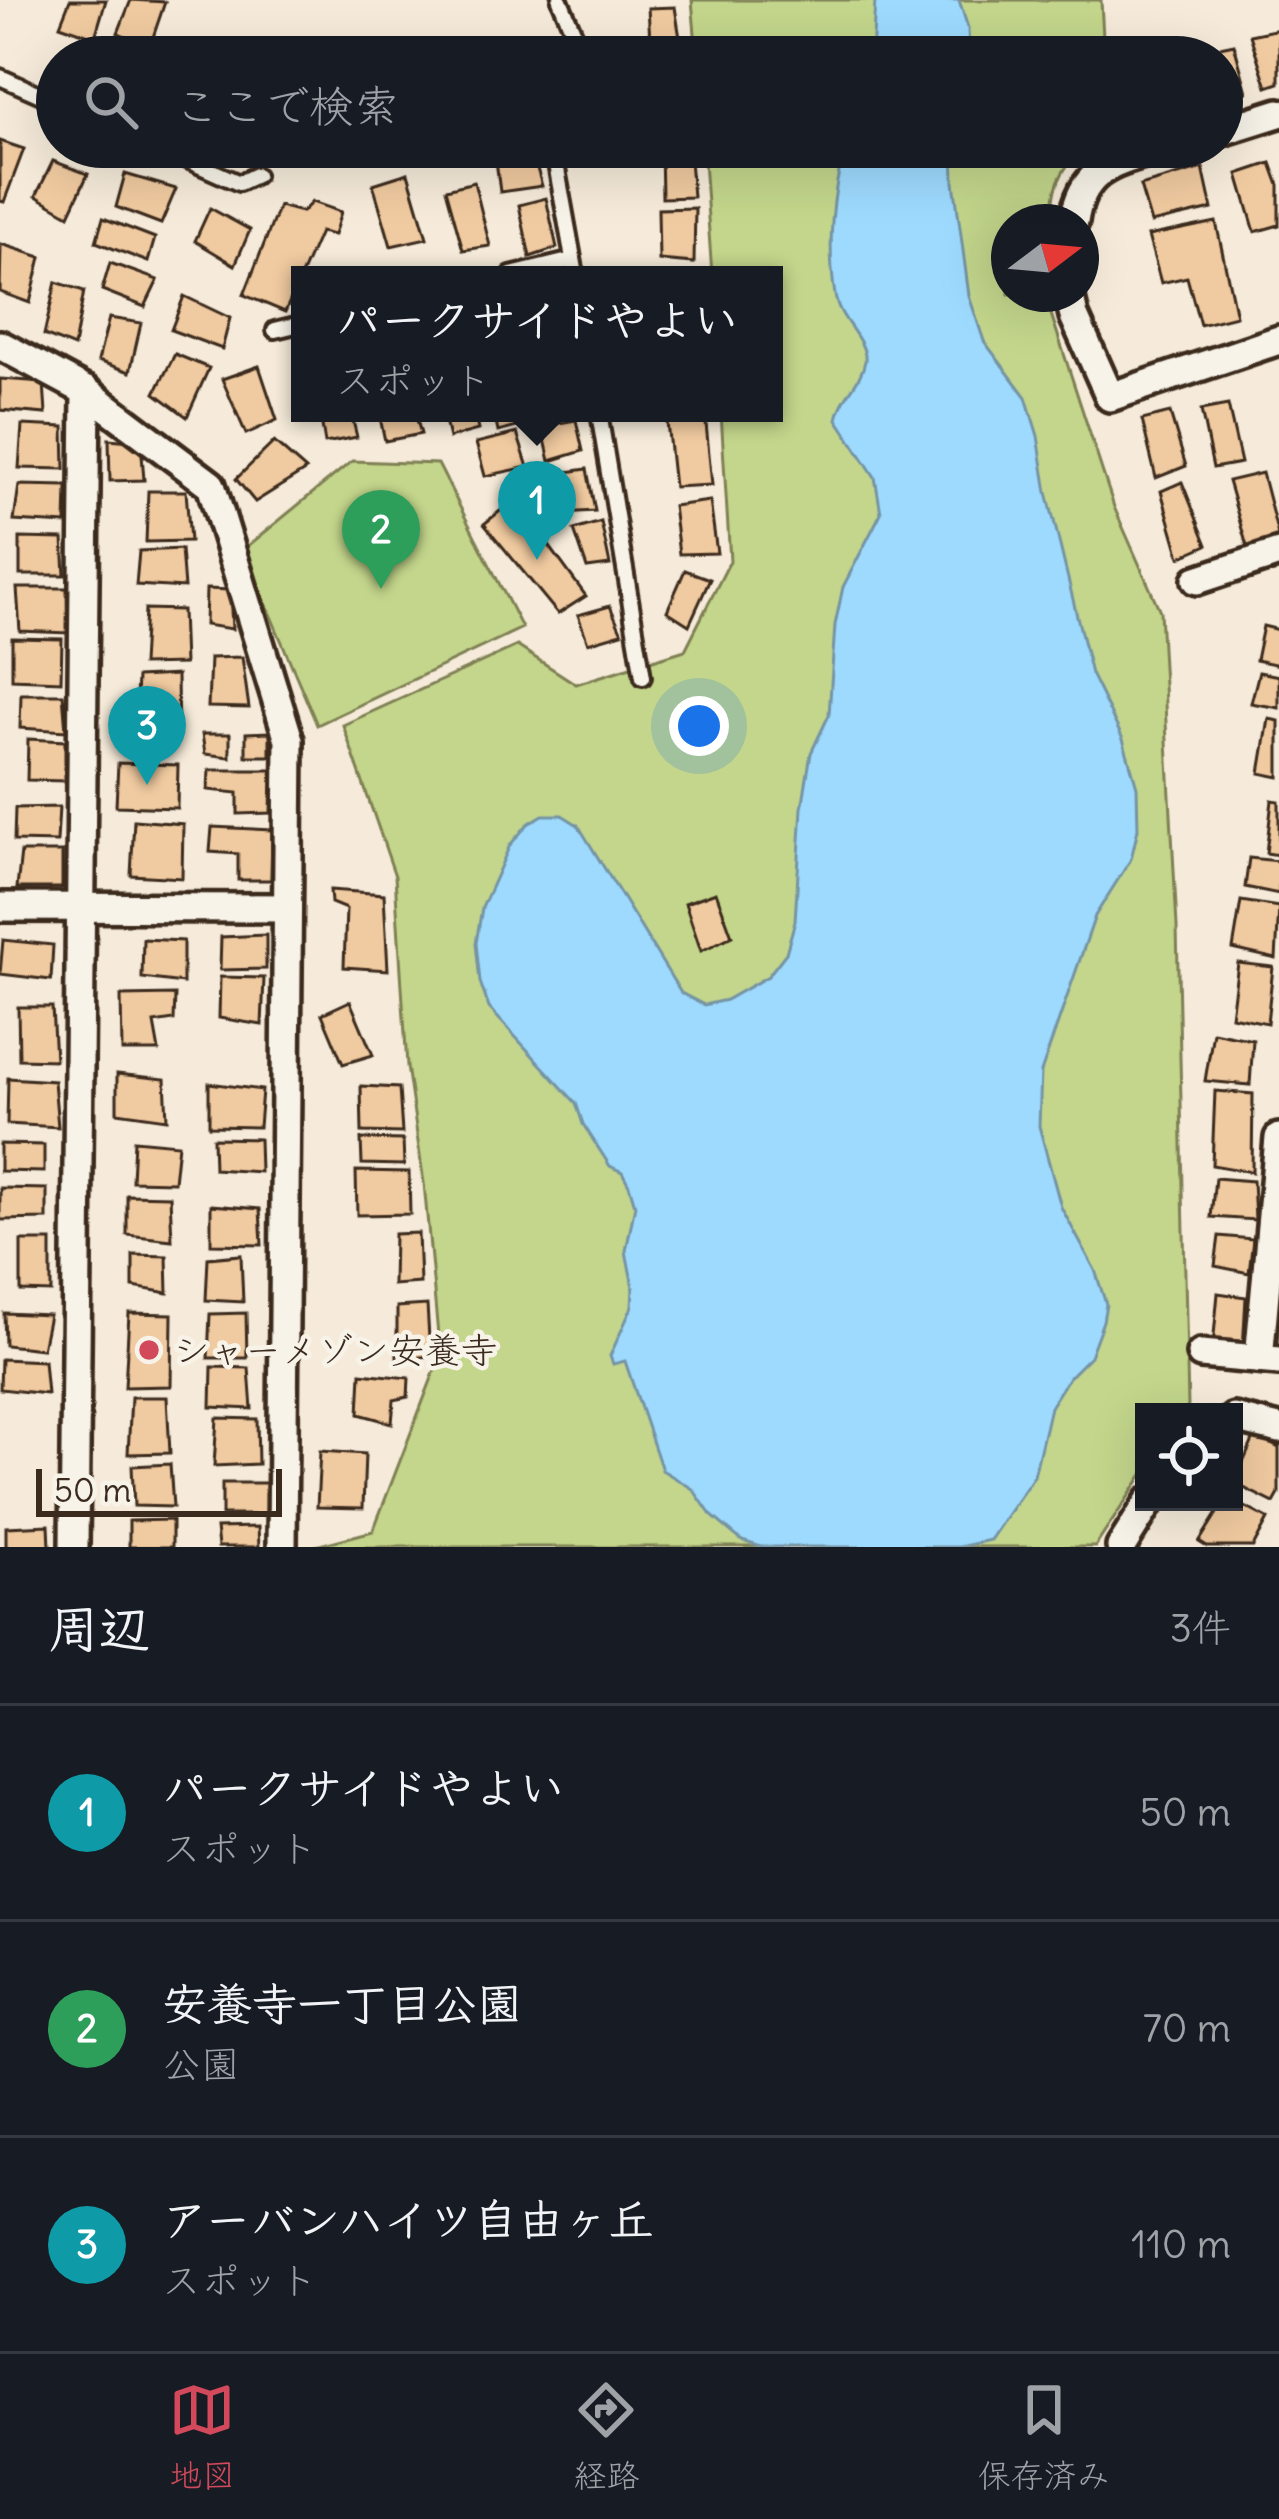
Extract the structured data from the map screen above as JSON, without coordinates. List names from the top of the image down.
{
  "places": ["シャーメゾン安養寺"],
  "scale_bar": "50 m",
  "north": "right",
  "page": {
    "search": "ここで検索",
    "popup": ["パークサイドやよい", "スポット"],
    "pins": ["1", "2", "3"],
    "scale": "50 m",
    "heading": ["周辺", "3件"],
    "list": [
      {
        "mark": "1",
        "name": "パークサイドやよい",
        "note": "スポット",
        "value": "50 m"
      },
      {
        "mark": "2",
        "name": "安養寺一丁目公園",
        "note": "公園",
        "value": "70 m"
      },
      {
        "mark": "3",
        "name": "アーバンハイツ自由ヶ丘",
        "note": "スポット",
        "value": "110 m"
      }
    ],
    "nav": ["地図", "経路", "保存済み"]
  }
}
